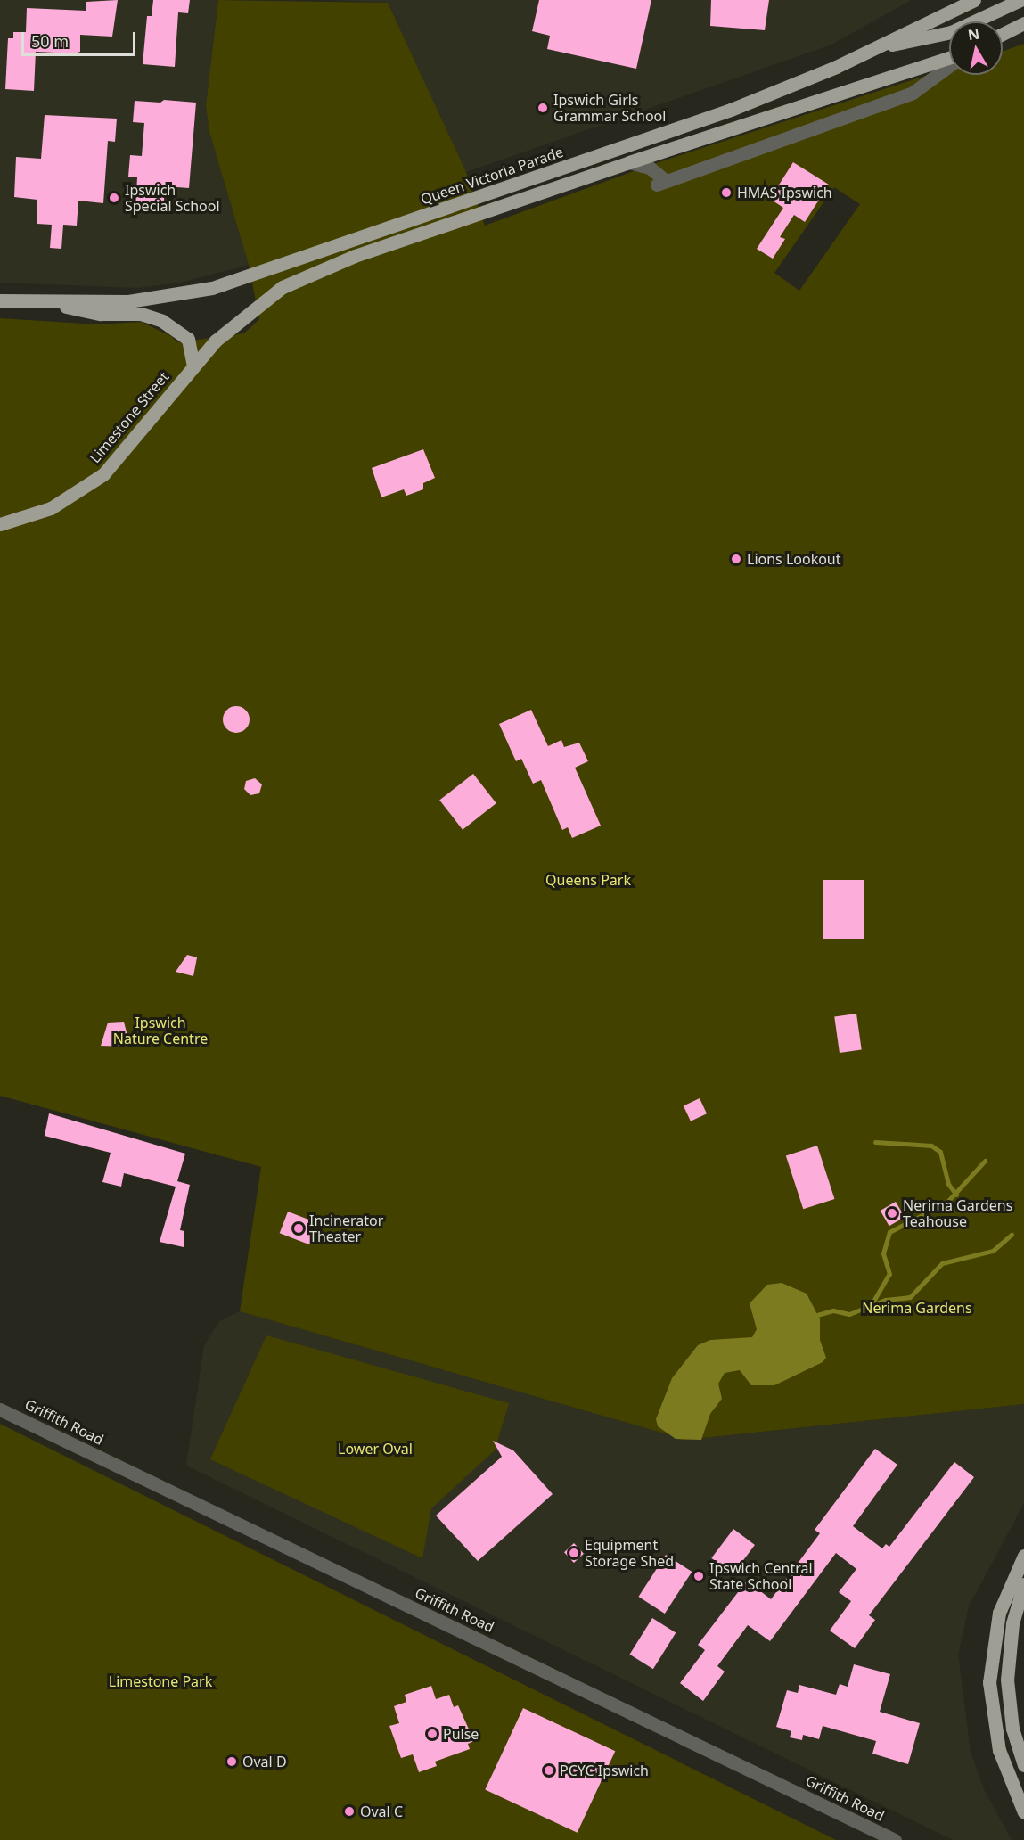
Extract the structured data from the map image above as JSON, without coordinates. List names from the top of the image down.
{
  "streets": {
    "main road": ["Queen Victoria Parade", "Limestone Street"],
    "street": ["Griffith Road"]
  },
  "parks": [
    "Queens Park",
    "Ipswich Nature Centre",
    "Nerima Gardens",
    "Lower Oval",
    "Limestone Park"
  ],
  "places": [
    "Ipswich Girls Grammar School",
    "HMAS Ipswich",
    "Ipswich Special School",
    "Lions Lookout",
    "Nerima Gardens Teahouse",
    "Incinerator Theater",
    "Equipment Storage Shed",
    "Ipswich Central State School",
    "Pulse",
    "Oval D",
    "PCYC Ipswich",
    "Oval C"
  ],
  "scale_bar": "50 m",
  "north": "top"
}
